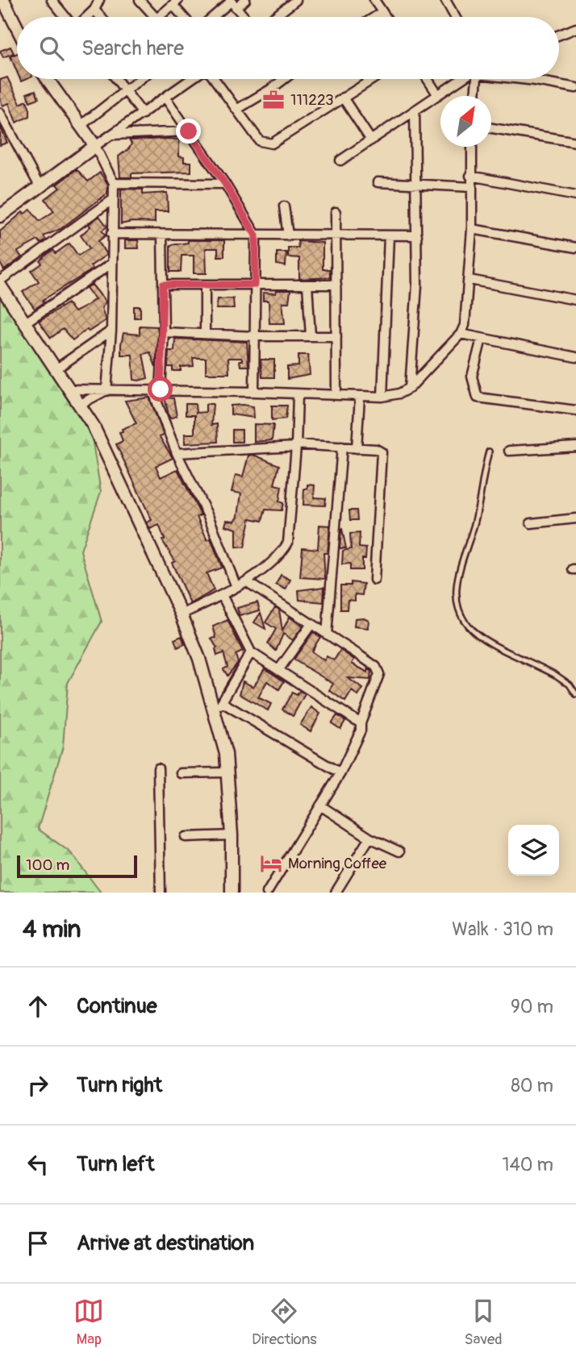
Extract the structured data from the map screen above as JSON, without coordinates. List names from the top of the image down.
{
  "places": {
    "office": ["111223"],
    "hotel": ["Morning Coffee"]
  },
  "scale_bar": "100 m",
  "north": "top right",
  "page": {
    "search": "Search here",
    "scale": "100 m",
    "heading": ["4 min", "Walk · 310 m"],
    "list": [
      ["Continue", "90 m"],
      ["Turn right", "80 m"],
      ["Turn left", "140 m"],
      "Arrive at destination"
    ],
    "nav": ["Map", "Directions", "Saved"]
  }
}
